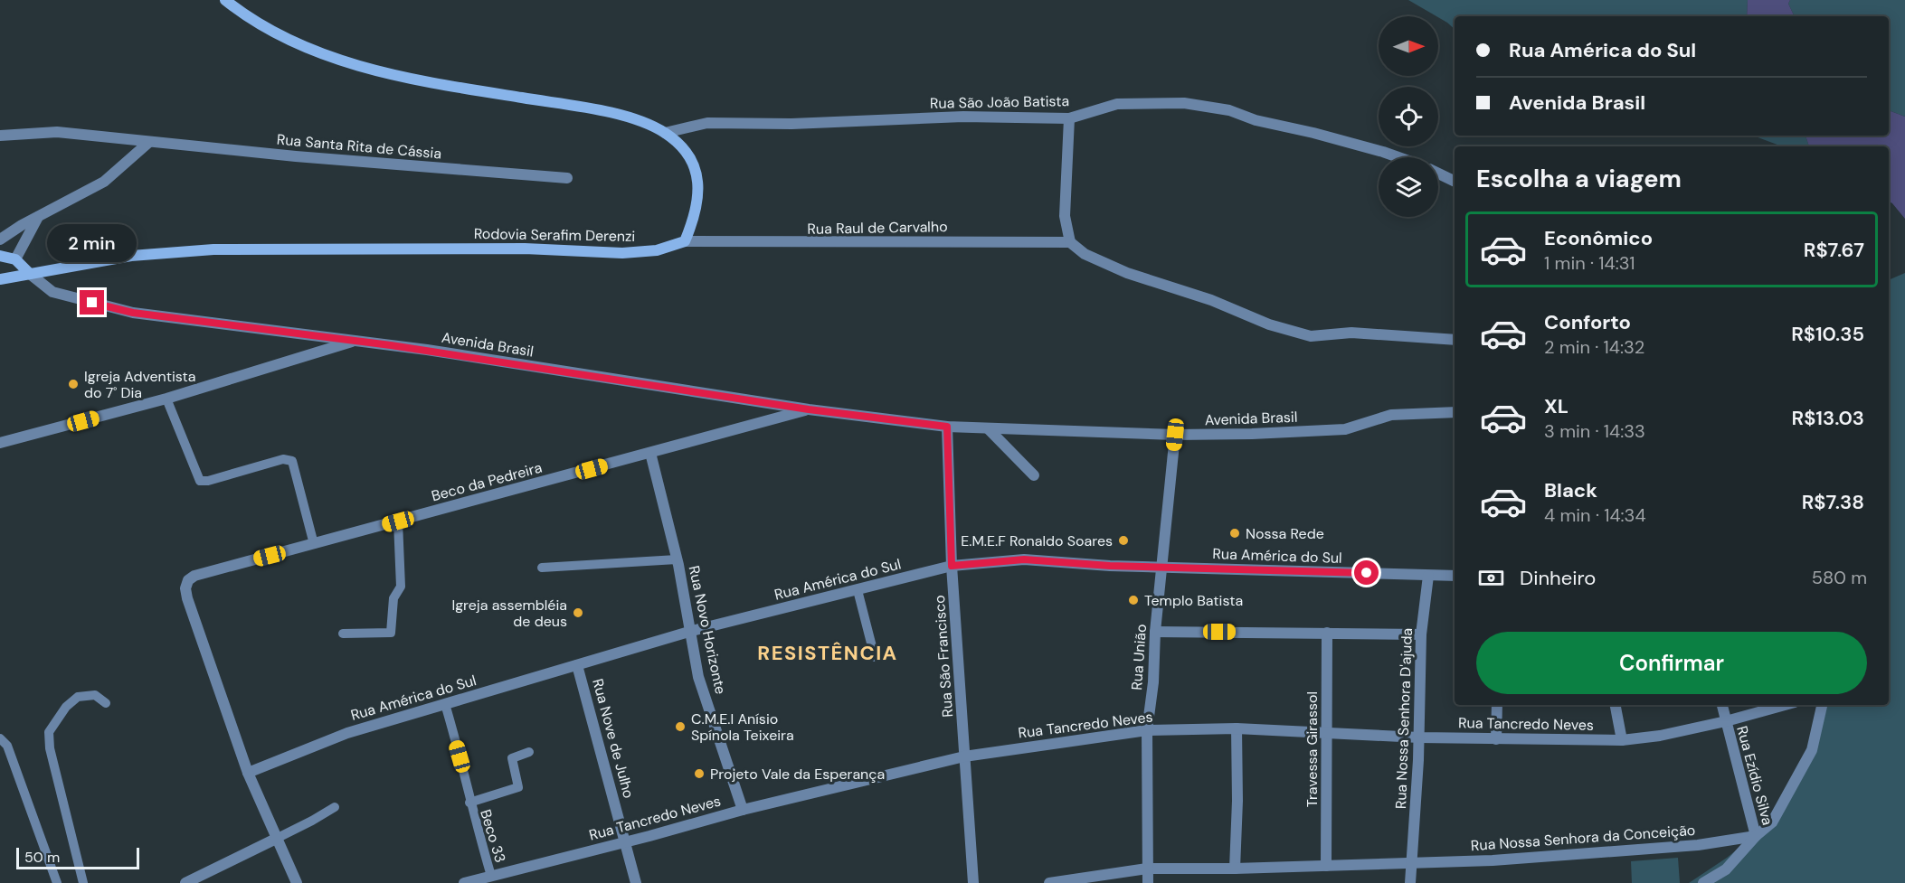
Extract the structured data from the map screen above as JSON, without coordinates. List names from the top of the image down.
{
  "streets": {
    "main road": ["Rodovia Serafim Derenzi"],
    "street": [
      "Rua São João Batista",
      "Rua Santa Rita de Cássia",
      "Rua Raul de Carvalho",
      "Avenida Brasil",
      "Beco da Pedreira",
      "Rua América do Sul",
      "Rua Novo Horizonte",
      "Rua São Francisco",
      "Rua União",
      "Rua Nossa Senhora D'ajuda",
      "Rua Tancredo Neves",
      "Rua Nove de Julho",
      "Travessa Girassol",
      "Rua Ezídio Silva",
      "Rua Nossa Senhora da Conceição"
    ],
    "lane": ["Beco 33"]
  },
  "crossings": [
    ["Rua Raul de Carvalho", "Rodovia Serafim Derenzi"],
    ["Rodovia Serafim Derenzi", "Avenida Brasil"],
    ["Avenida Brasil", "Beco da Pedreira"],
    ["Avenida Brasil", "Rua São Francisco"],
    ["Avenida Brasil", "Rua União"],
    ["Beco da Pedreira", "Rua América do Sul"],
    ["Beco da Pedreira", "Rua Novo Horizonte"],
    ["Rua América do Sul", "Rua Novo Horizonte"],
    ["Rua América do Sul", "Rua São Francisco"],
    ["Rua América do Sul", "Rua União"],
    ["Rua América do Sul", "Rua Nossa Senhora D'ajuda"],
    ["Rua América do Sul", "Rua Nove de Julho"],
    ["Rua América do Sul", "Beco 33"],
    ["Rua Novo Horizonte", "Rua Tancredo Neves"],
    ["Rua São Francisco", "Rua Tancredo Neves"],
    ["Rua União", "Rua Tancredo Neves"],
    ["Rua União", "Rua Nossa Senhora da Conceição"],
    ["Rua Nossa Senhora D'ajuda", "Rua Tancredo Neves"],
    ["Rua Nossa Senhora D'ajuda", "Rua Nossa Senhora da Conceição"],
    ["Rua Tancredo Neves", "Rua Nove de Julho"],
    ["Rua Tancredo Neves", "Travessa Girassol"],
    ["Rua Tancredo Neves", "Rua Ezídio Silva"],
    ["Rua Tancredo Neves", "Beco 33"],
    ["Travessa Girassol", "Rua Nossa Senhora da Conceição"],
    ["Rua Ezídio Silva", "Rua Nossa Senhora da Conceição"]
  ],
  "districts": ["RESISTÊNCIA"],
  "places": [
    "Igreja Adventista do 7˚ Dia",
    "Nossa Rede",
    "E.M.E.F Ronaldo Soares",
    "Templo Batista",
    "Igreja assembléia de deus",
    "C.M.E.I Anísio Spínola Teixeira",
    "Projeto Vale da Esperança"
  ],
  "scale_bar": "50 m",
  "north": "right",
  "page": {
    "banner": ["Rua América do Sul", "Avenida Brasil"],
    "heading": "Escolha a viagem",
    "list": [
      {
        "name": "Econômico",
        "note": "1 min · 14:31",
        "value": "R$7.67"
      },
      {
        "name": "Conforto",
        "note": "2 min · 14:32",
        "value": "R$10.35"
      },
      {
        "name": "XL",
        "note": "3 min · 14:33",
        "value": "R$13.03"
      },
      {
        "name": "Black",
        "note": "4 min · 14:34",
        "value": "R$7.38"
      }
    ],
    "bubble": "2 min",
    "pay": ["Dinheiro", "580 m"],
    "buttons": "Confirmar",
    "scale": "50 m"
  }
}
